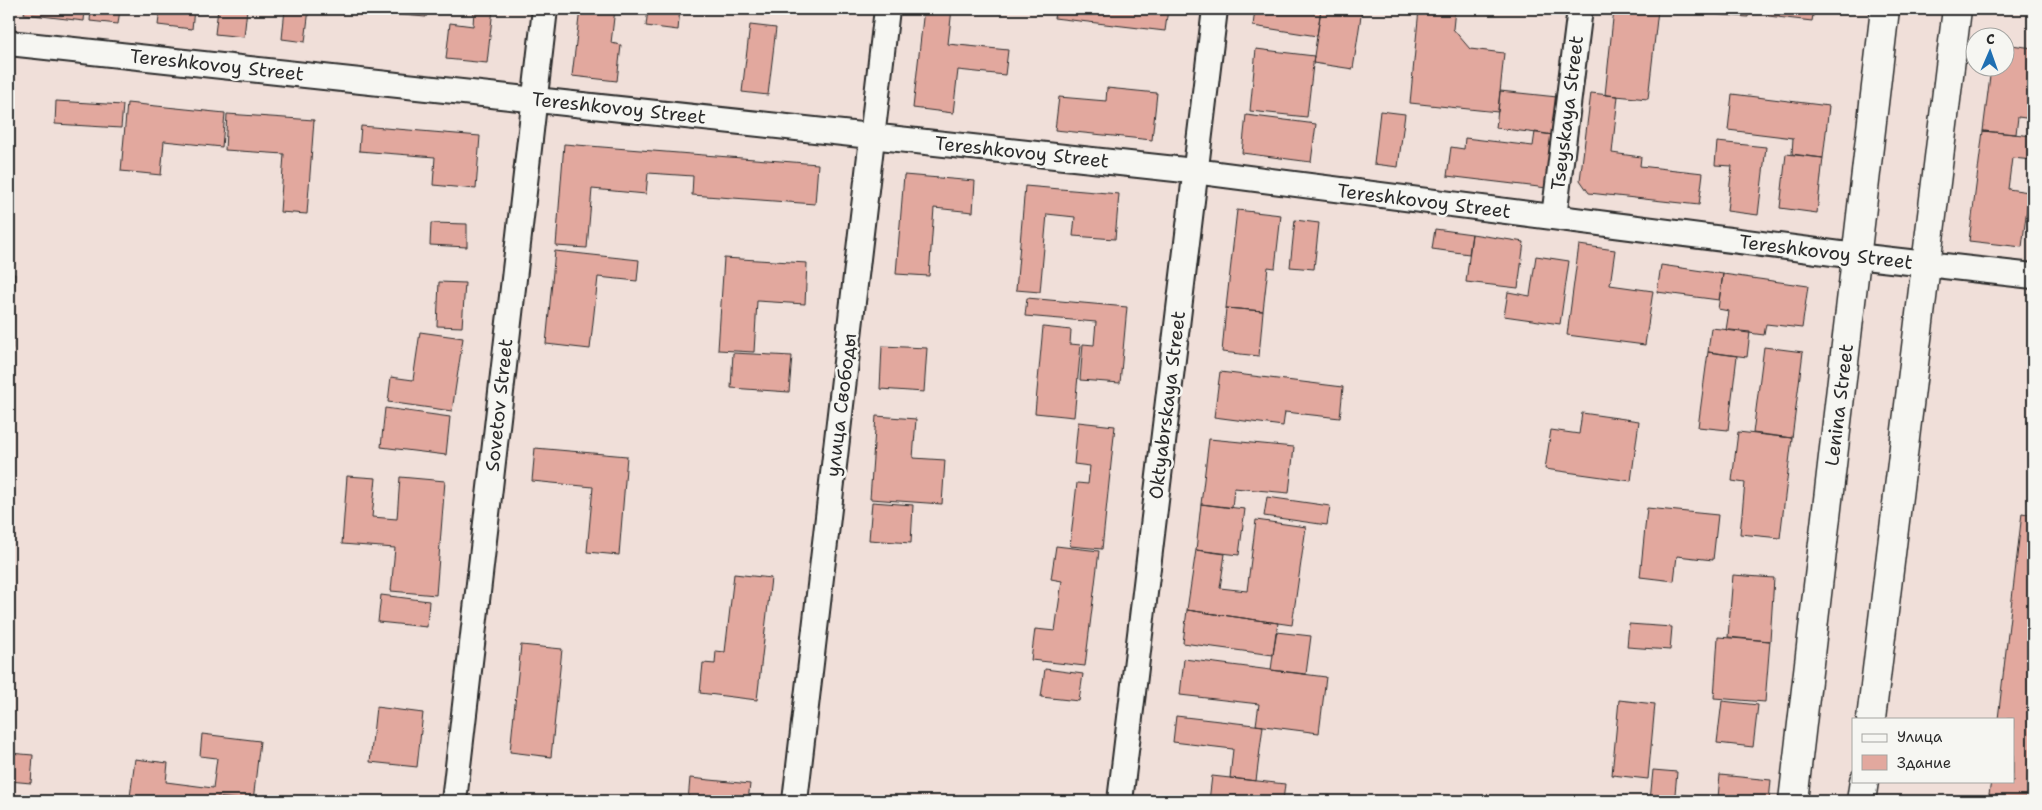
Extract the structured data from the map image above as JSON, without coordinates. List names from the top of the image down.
{
  "streets": {
    "street": [
      "Tereshkovoy Street",
      "Tseyskaya Street",
      "Sovetov Street",
      "улица Свободы",
      "Oktyabrskaya Street",
      "Lenina Street"
    ]
  },
  "crossings": [
    ["Tereshkovoy Street", "Tseyskaya Street"],
    ["Tereshkovoy Street", "Sovetov Street"],
    ["Tereshkovoy Street", "улица Свободы"],
    ["Tereshkovoy Street", "Oktyabrskaya Street"],
    ["Tereshkovoy Street", "Lenina Street"]
  ],
  "legend": ["Улица", "Здание"],
  "north": "top"
}
